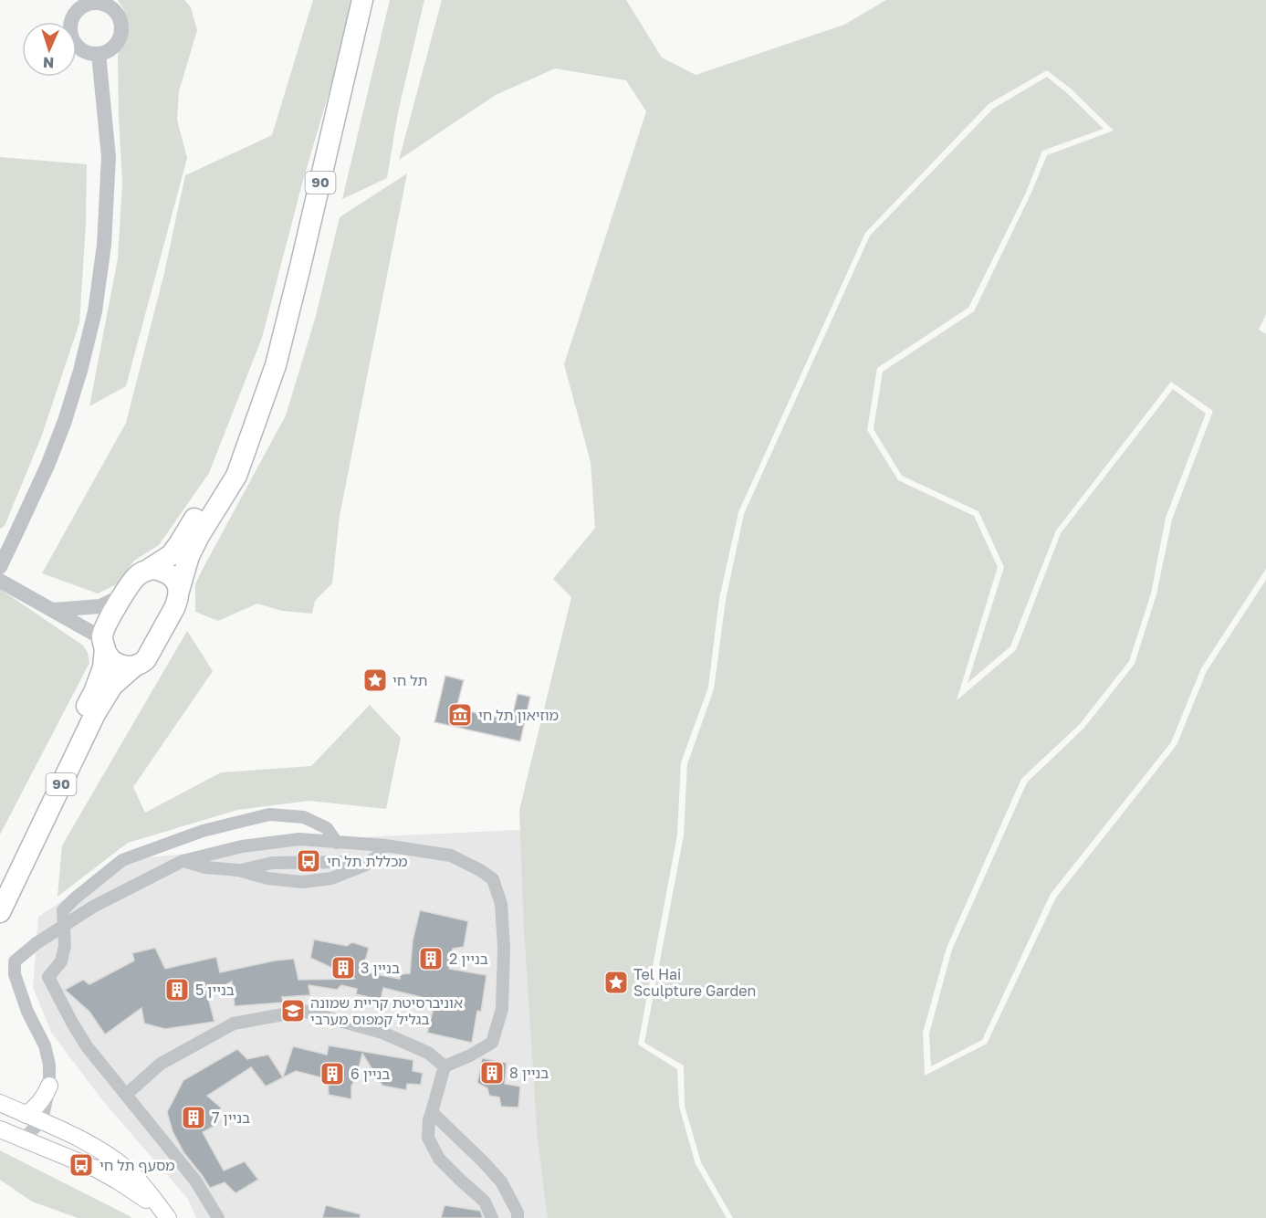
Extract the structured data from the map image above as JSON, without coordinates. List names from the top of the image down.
{
  "streets": {
    "highway": ["90"]
  },
  "places": {
    "place": ["תל חי", "Tel Hai Sculpture Garden"],
    "museum": ["מוזיאון תל חי"],
    "bus stop": ["מכללת תל חי", "מסעף תל חי"],
    "building": [
      "בניין 2",
      "בניין 3",
      "בניין 5",
      "בניין 8",
      "בניין 6",
      "בניין 7"
    ],
    "school or university": ["אוניברסיטת קריית שמונה בגליל קמפוס מערבי"]
  },
  "north": "bottom"
}
